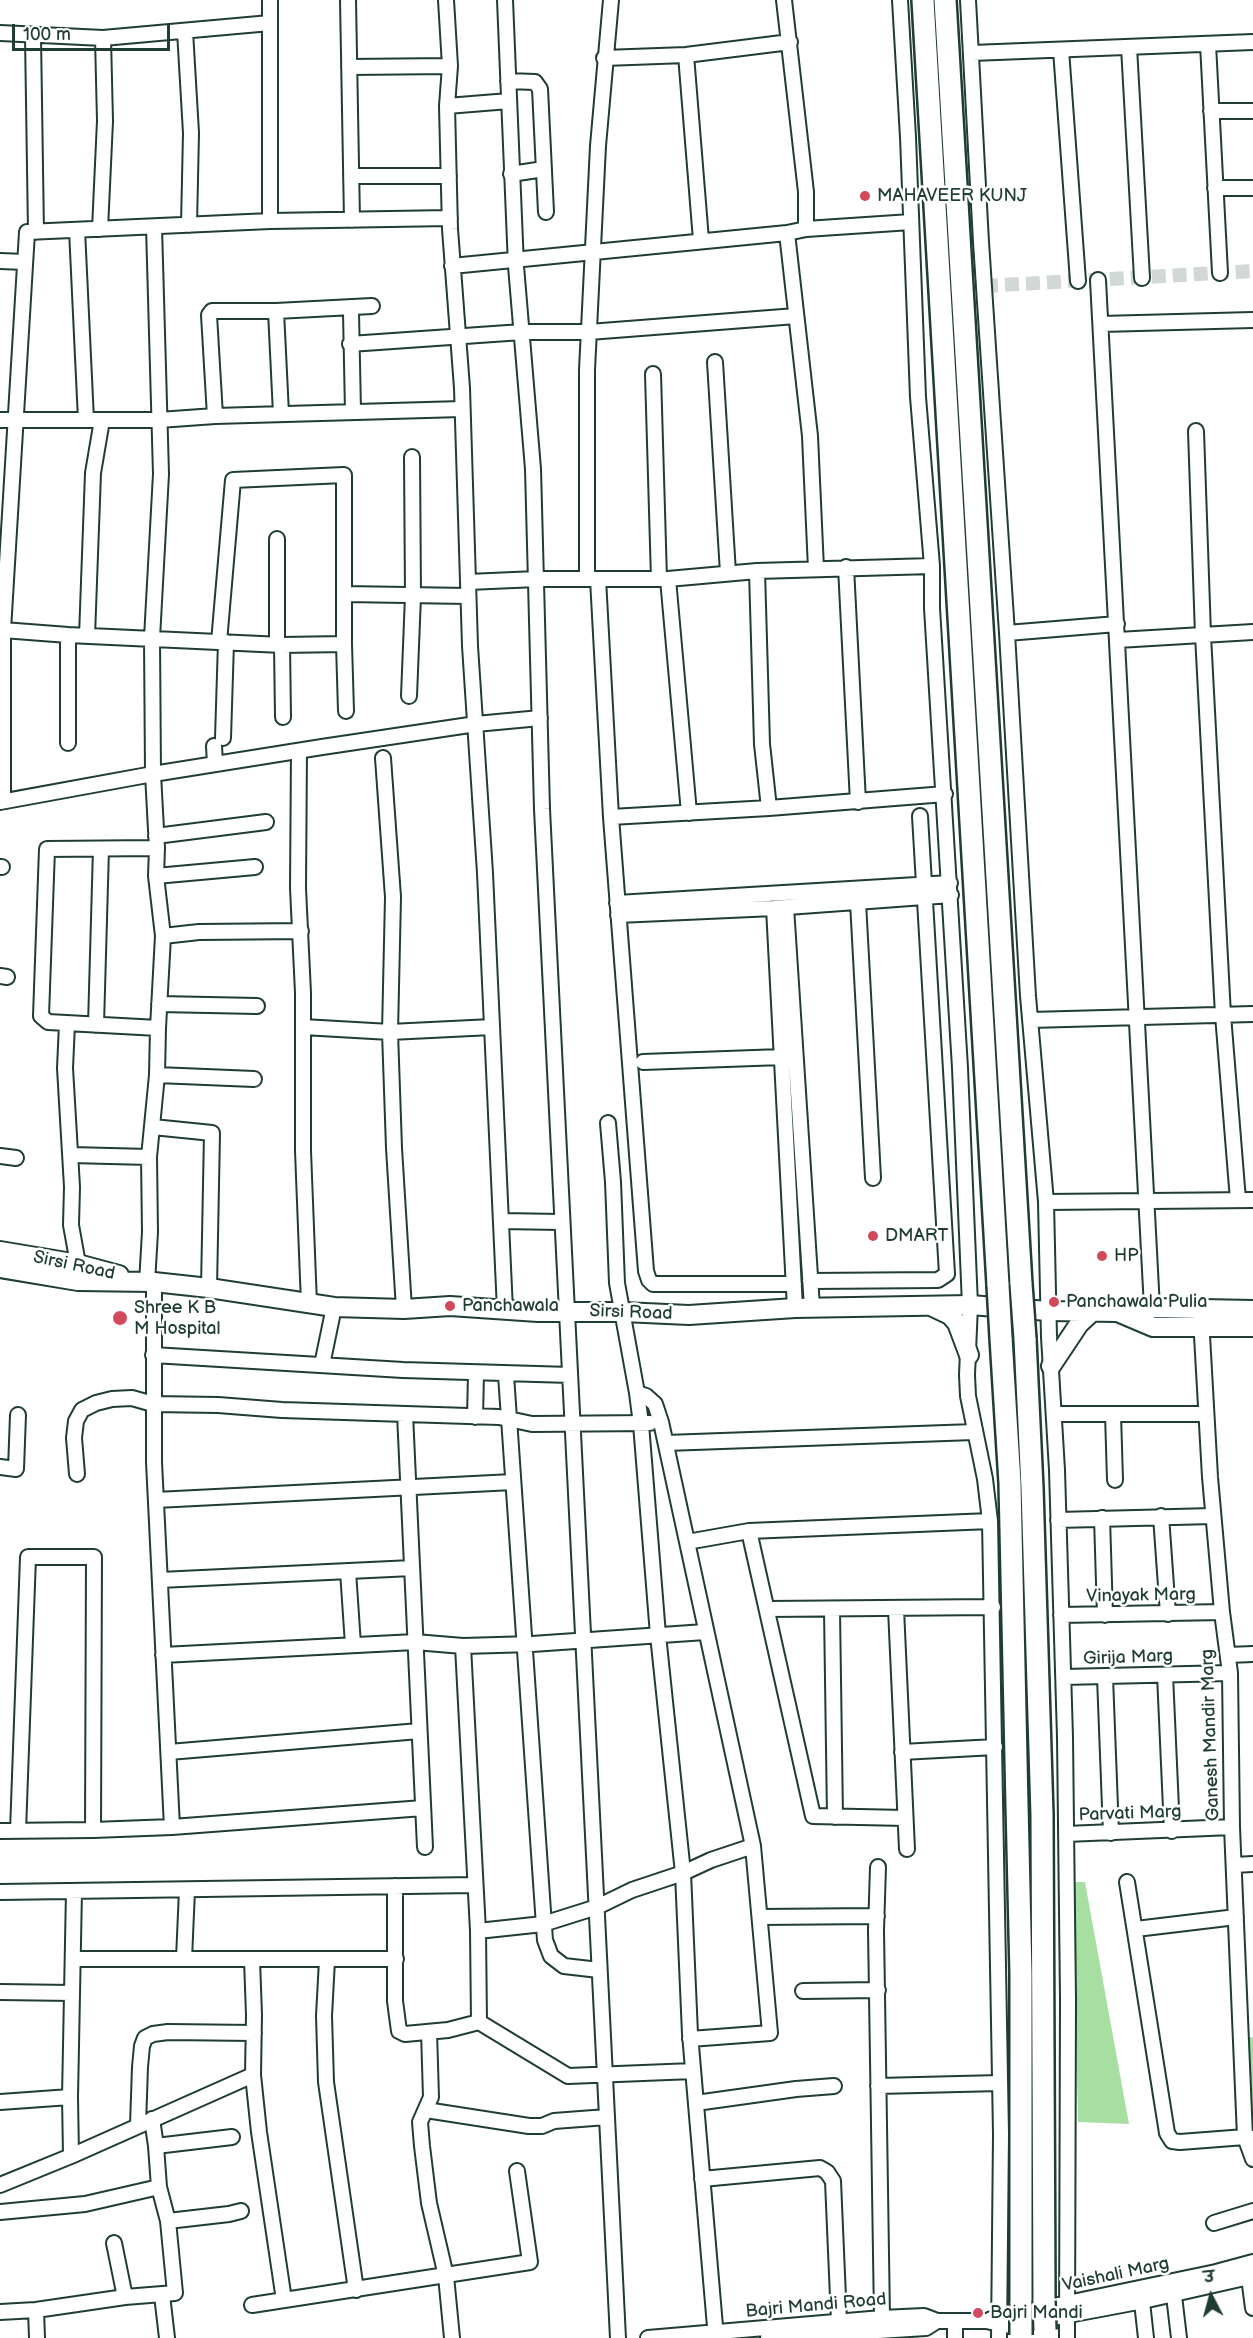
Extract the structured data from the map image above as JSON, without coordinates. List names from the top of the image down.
{
  "streets": {
    "main road": ["Sirsi Road"],
    "street": [
      "Vinayak Marg",
      "Girija Marg",
      "Ganesh Mandir Marg",
      "Parvati Marg",
      "Vaishali Marg",
      "Bajri Mandi Road"
    ]
  },
  "crossings": [
    ["Sirsi Road", "Ganesh Mandir Marg"],
    ["Vinayak Marg", "Ganesh Mandir Marg"],
    ["Girija Marg", "Ganesh Mandir Marg"],
    ["Ganesh Mandir Marg", "Parvati Marg"]
  ],
  "places": [
    "MAHAVEER KUNJ",
    "DMART",
    "HP",
    "Panchawala Pulia",
    "Panchawala",
    "Shree K B M Hospital",
    "Bajri Mandi"
  ],
  "scale_bar": "100 m",
  "north": "top"
}
